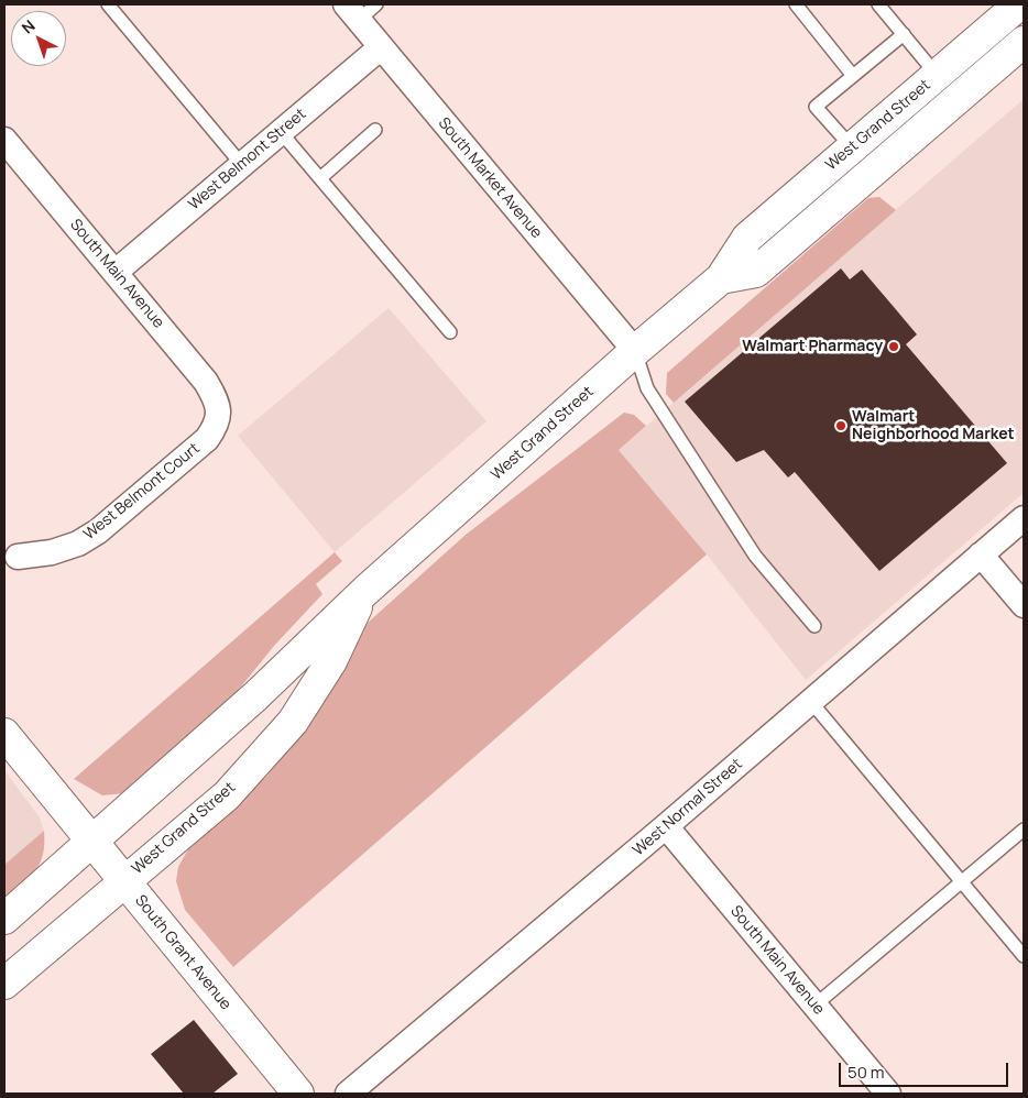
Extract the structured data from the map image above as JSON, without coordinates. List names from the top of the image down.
{
  "streets": {
    "main road": ["West Grand Street", "South Grant Avenue"],
    "street": [
      "West Belmont Street",
      "South Market Avenue",
      "South Main Avenue",
      "West Belmont Court",
      "West Normal Street"
    ]
  },
  "crossings": [
    ["West Grand Street", "South Market Avenue"],
    ["West Grand Street", "South Grant Avenue"],
    ["West Belmont Street", "South Market Avenue"],
    ["West Belmont Street", "South Main Avenue"],
    ["South Main Avenue", "West Belmont Court"],
    ["South Main Avenue", "West Normal Street"]
  ],
  "places": ["Walmart Pharmacy", "Walmart Neighborhood Market"],
  "scale_bar": "50 m",
  "north": "top left"
}
